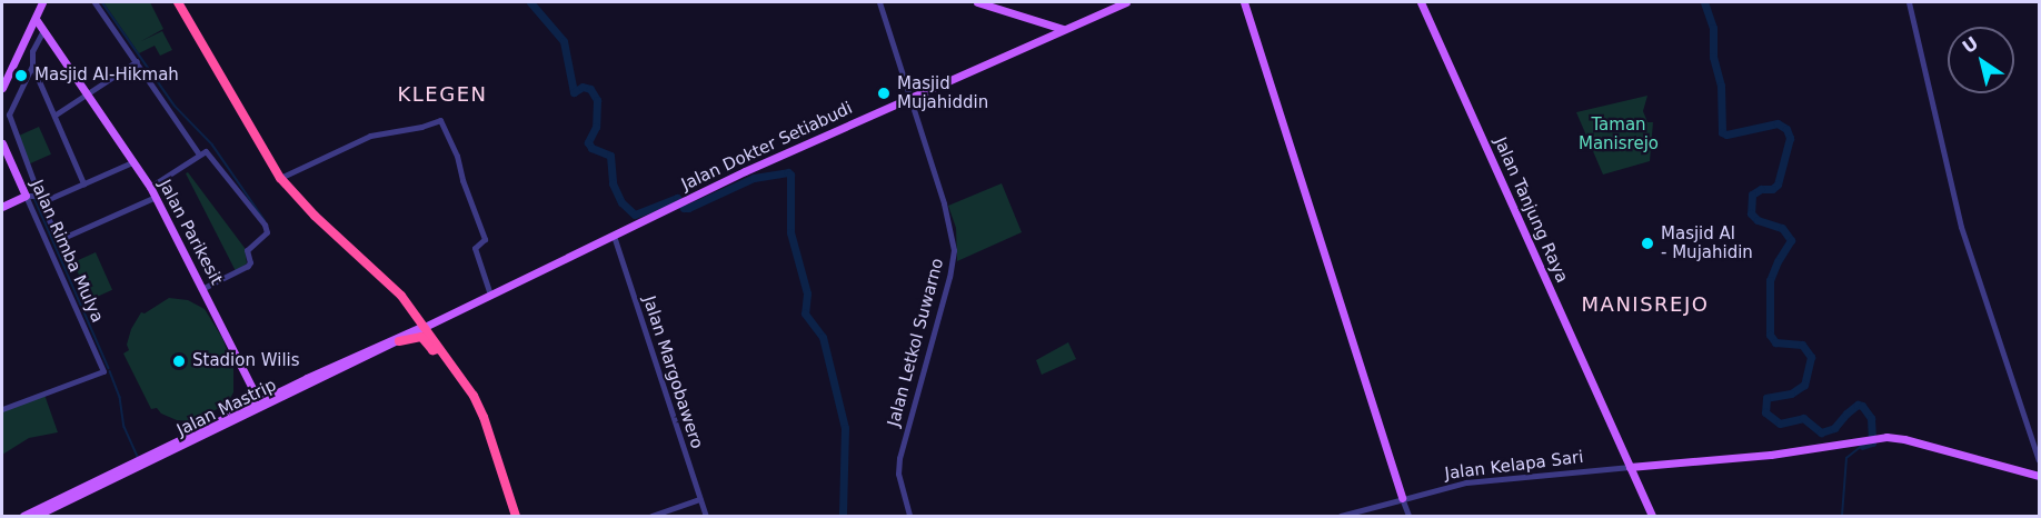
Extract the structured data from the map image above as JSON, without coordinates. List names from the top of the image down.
{
  "streets": {
    "main road": [
      "Jalan Dokter Setiabudi",
      "Jalan Tanjung Raya",
      "Jalan Parikesit",
      "Jalan Rimba Mulya",
      "Jalan Mastrip"
    ],
    "street": ["Jalan Letkol Suwarno", "Jalan Margobawero", "Jalan Kelapa Sari"]
  },
  "crossings": [
    ["Jalan Dokter Setiabudi", "Jalan Letkol Suwarno"],
    ["Jalan Dokter Setiabudi", "Jalan Margobawero"],
    ["Jalan Dokter Setiabudi", "Jalan Mastrip"],
    ["Jalan Tanjung Raya", "Jalan Kelapa Sari"],
    ["Jalan Parikesit", "Jalan Mastrip"]
  ],
  "districts": ["KLEGEN", "MANISREJO"],
  "parks": ["Taman Manisrejo"],
  "places": [
    "Masjid Al-Hikmah",
    "Masjid Mujahiddin",
    "Masjid Al - Mujahidin",
    "Stadion Wilis"
  ],
  "north": "top left"
}
